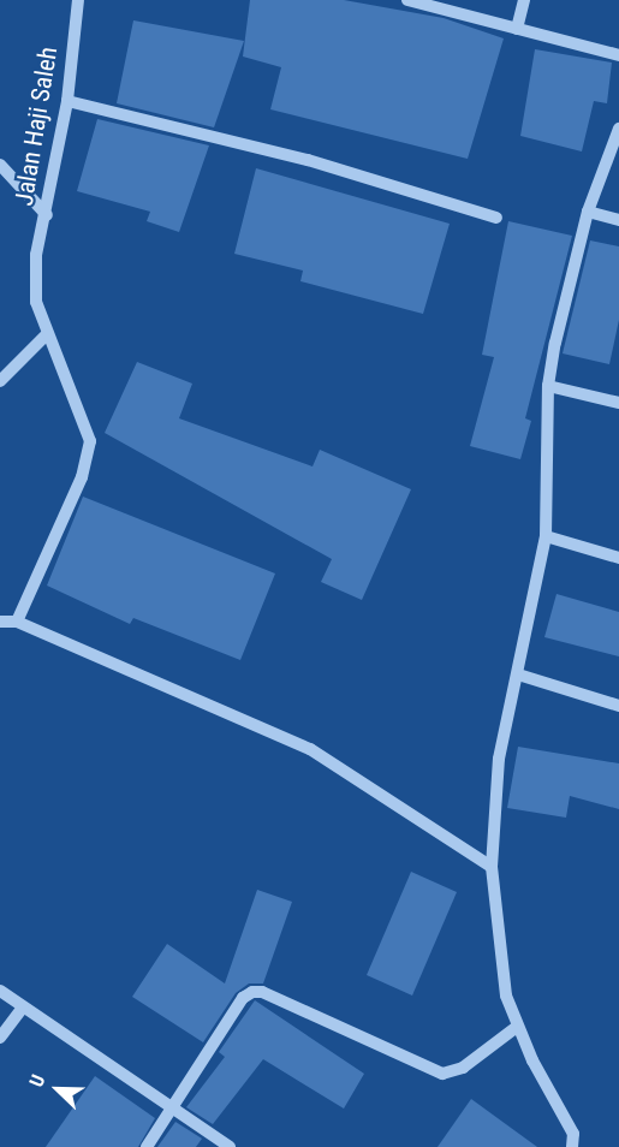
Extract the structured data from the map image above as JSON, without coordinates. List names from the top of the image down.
{
  "streets": {
    "street": ["Jalan Haji Saleh"]
  },
  "north": "top left"
}
